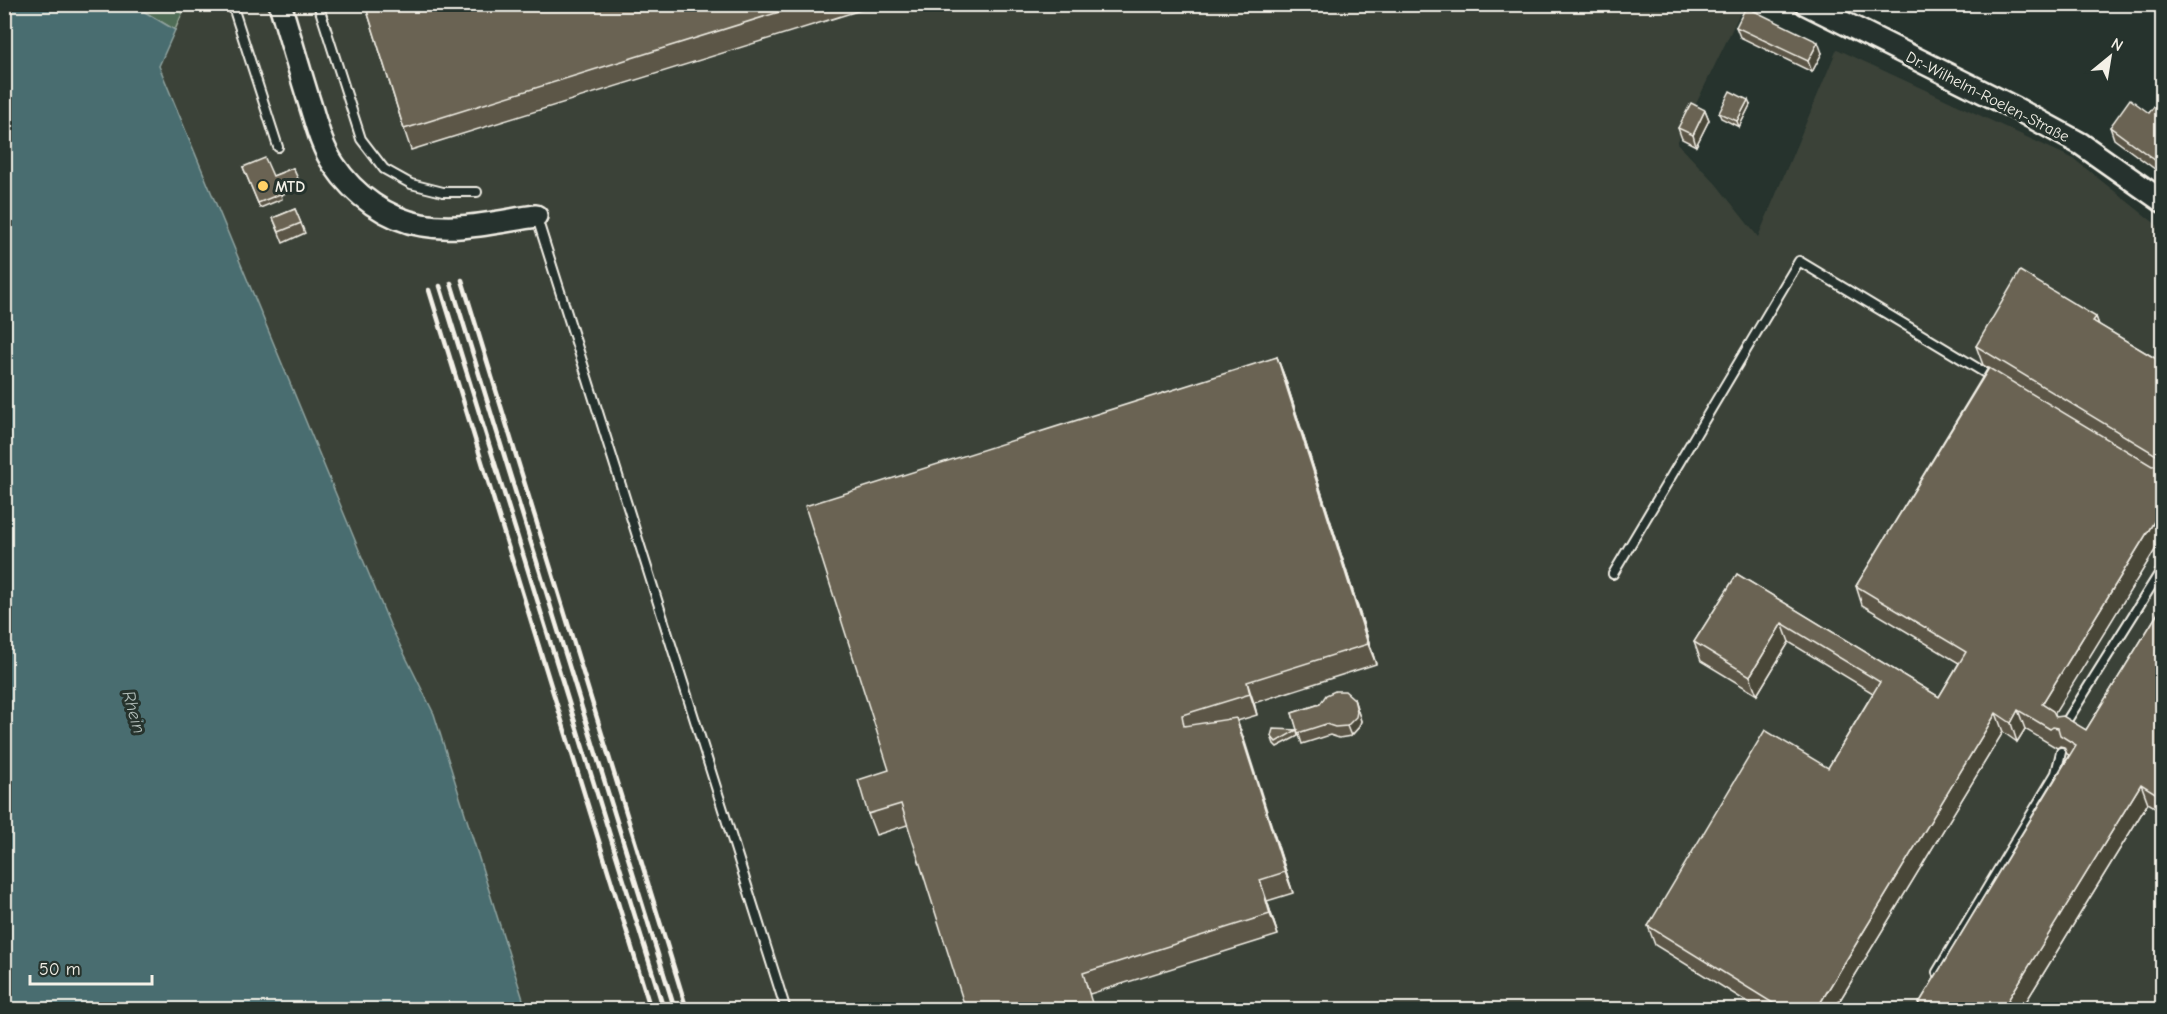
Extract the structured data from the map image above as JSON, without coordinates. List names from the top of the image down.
{
  "streets": {
    "main road": ["Dr.-Wilhelm-Roelen-Straße"]
  },
  "water": ["Rhein"],
  "places": ["MTD"],
  "scale_bar": "50 m",
  "north": "top right"
}
